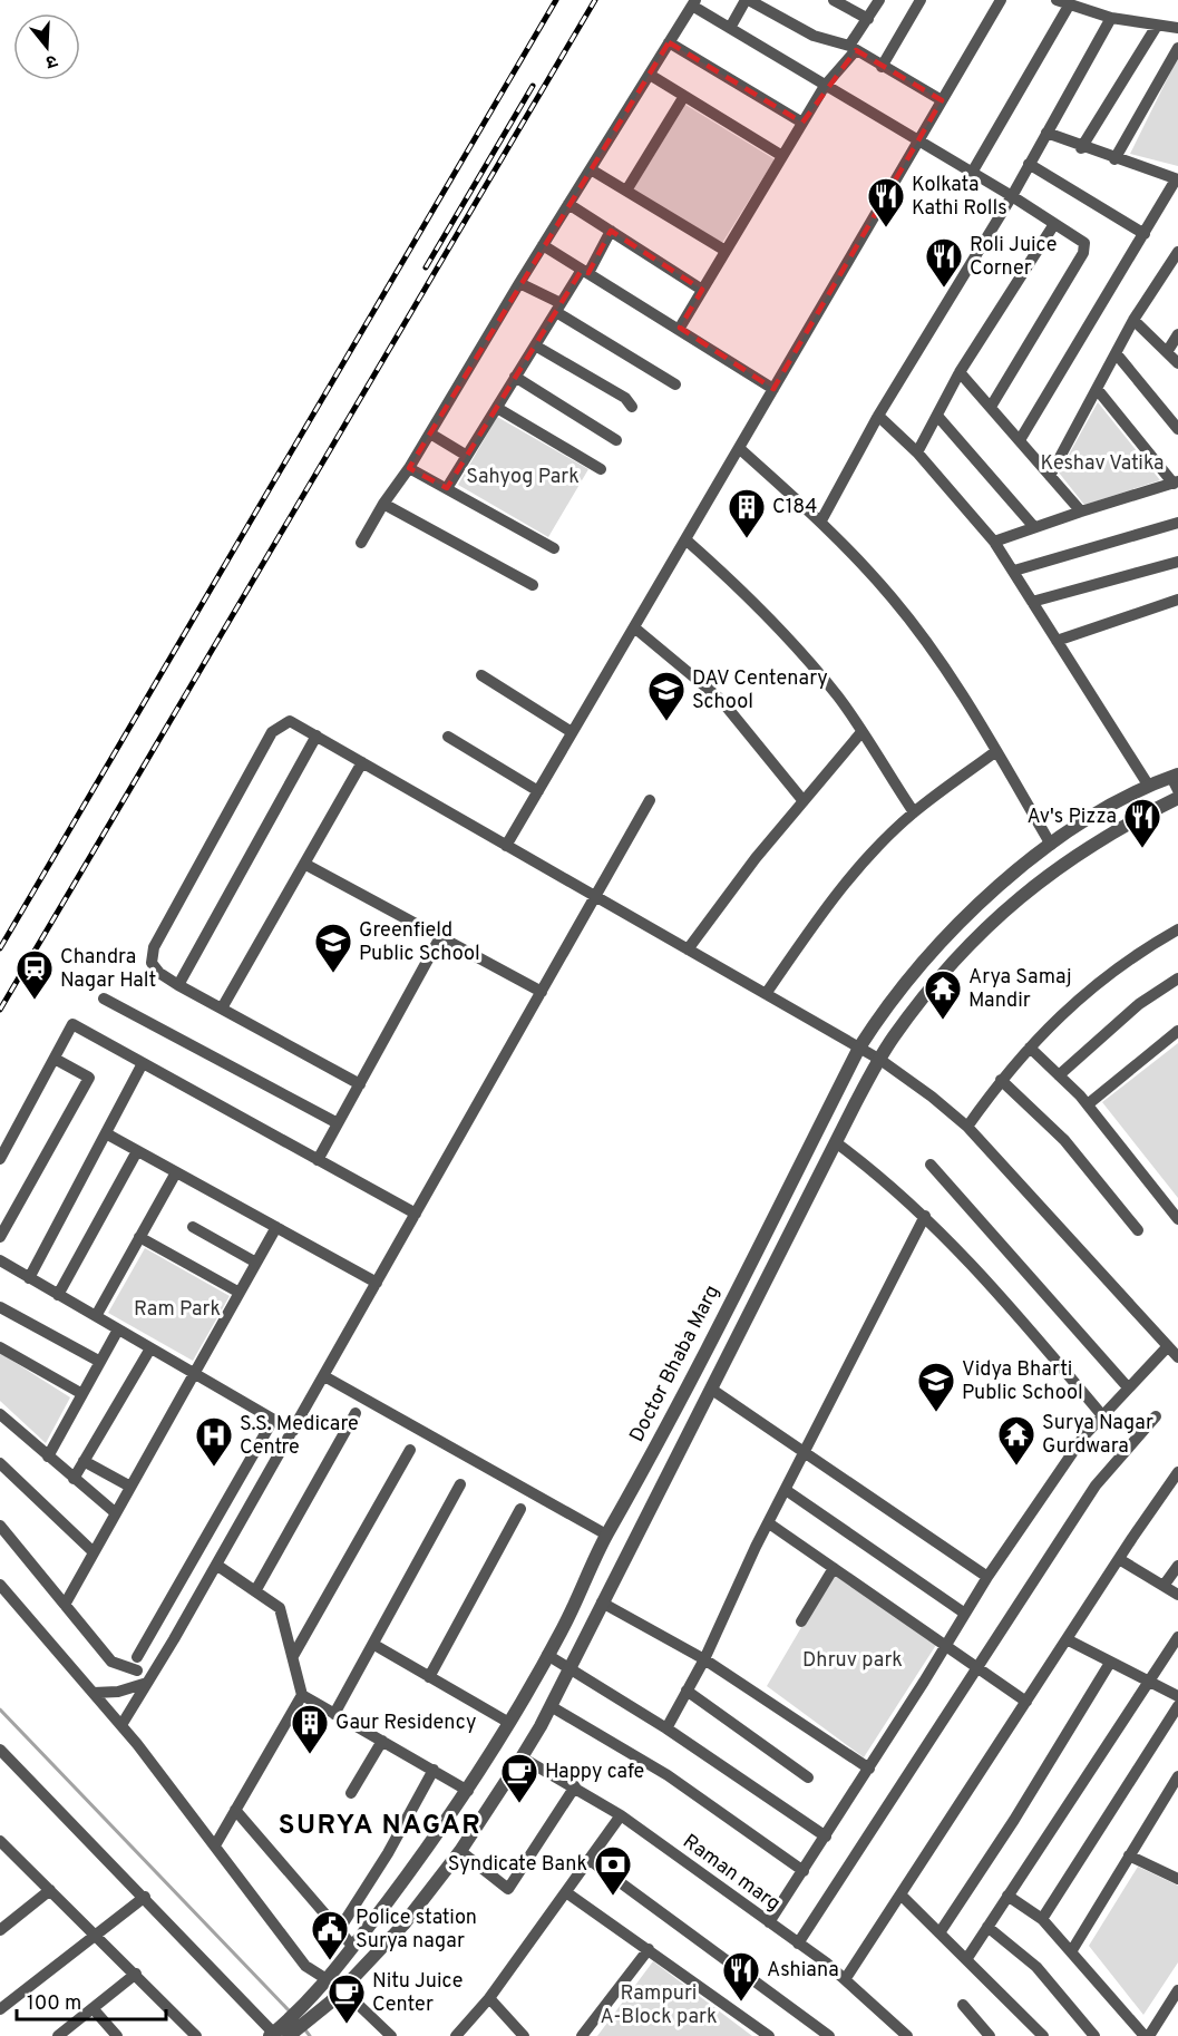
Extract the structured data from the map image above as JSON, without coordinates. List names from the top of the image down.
{
  "streets": {
    "street": ["Doctor Bhaba Marg", "Raman marg"]
  },
  "crossings": [
    ["Doctor Bhaba Marg", "Raman marg"]
  ],
  "districts": ["SURYA NAGAR"],
  "parks": [
    "Keshav Vatika",
    "Sahyog Park",
    "Ram Park",
    "Dhruv park",
    "Rampuri A-Block park"
  ],
  "places": {
    "restaurant": [
      "Kolkata Kathi Rolls",
      "Roli Juice Corner",
      "Av's Pizza",
      "Ashiana"
    ],
    "building": ["C184", "Gaur Residency"],
    "school or university": ["DAV Centenary School", "Greenfield Public School", "Vidya Bharti Public School"],
    "station": ["Chandra Nagar Halt"],
    "temple": ["Arya Samaj Mandir", "Surya Nagar Gurdwara"],
    "hospital": ["S.S. Medicare Centre"],
    "cafe": ["Happy cafe", "Nitu Juice Center"],
    "bank": ["Syndicate Bank"],
    "public building": ["Police station Surya nagar"]
  },
  "scale_bar": "100 m",
  "north": "bottom"
}
